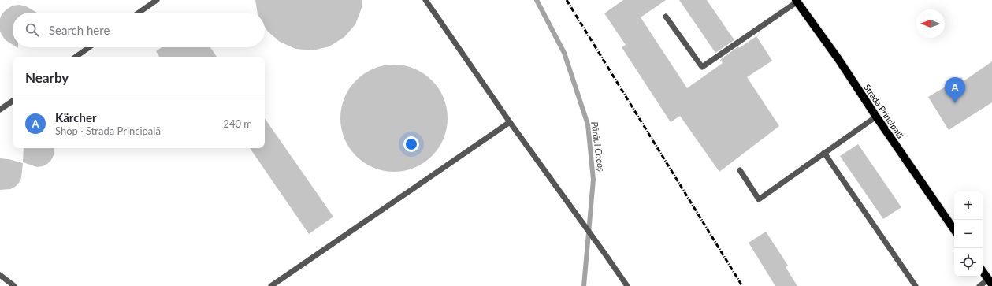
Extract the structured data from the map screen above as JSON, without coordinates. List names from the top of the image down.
{
  "streets": {
    "main road": ["Strada Principală"]
  },
  "water": ["Pârâul Cocoș"],
  "north": "left",
  "page": {
    "search": "Search here",
    "heading": "Nearby",
    "pins": "A",
    "list": [
      {
        "mark": "A",
        "name": "Kärcher",
        "note": "Shop · Strada Principală",
        "value": "240 m"
      }
    ],
    "map_buttons": ["+", "−"]
  }
}
